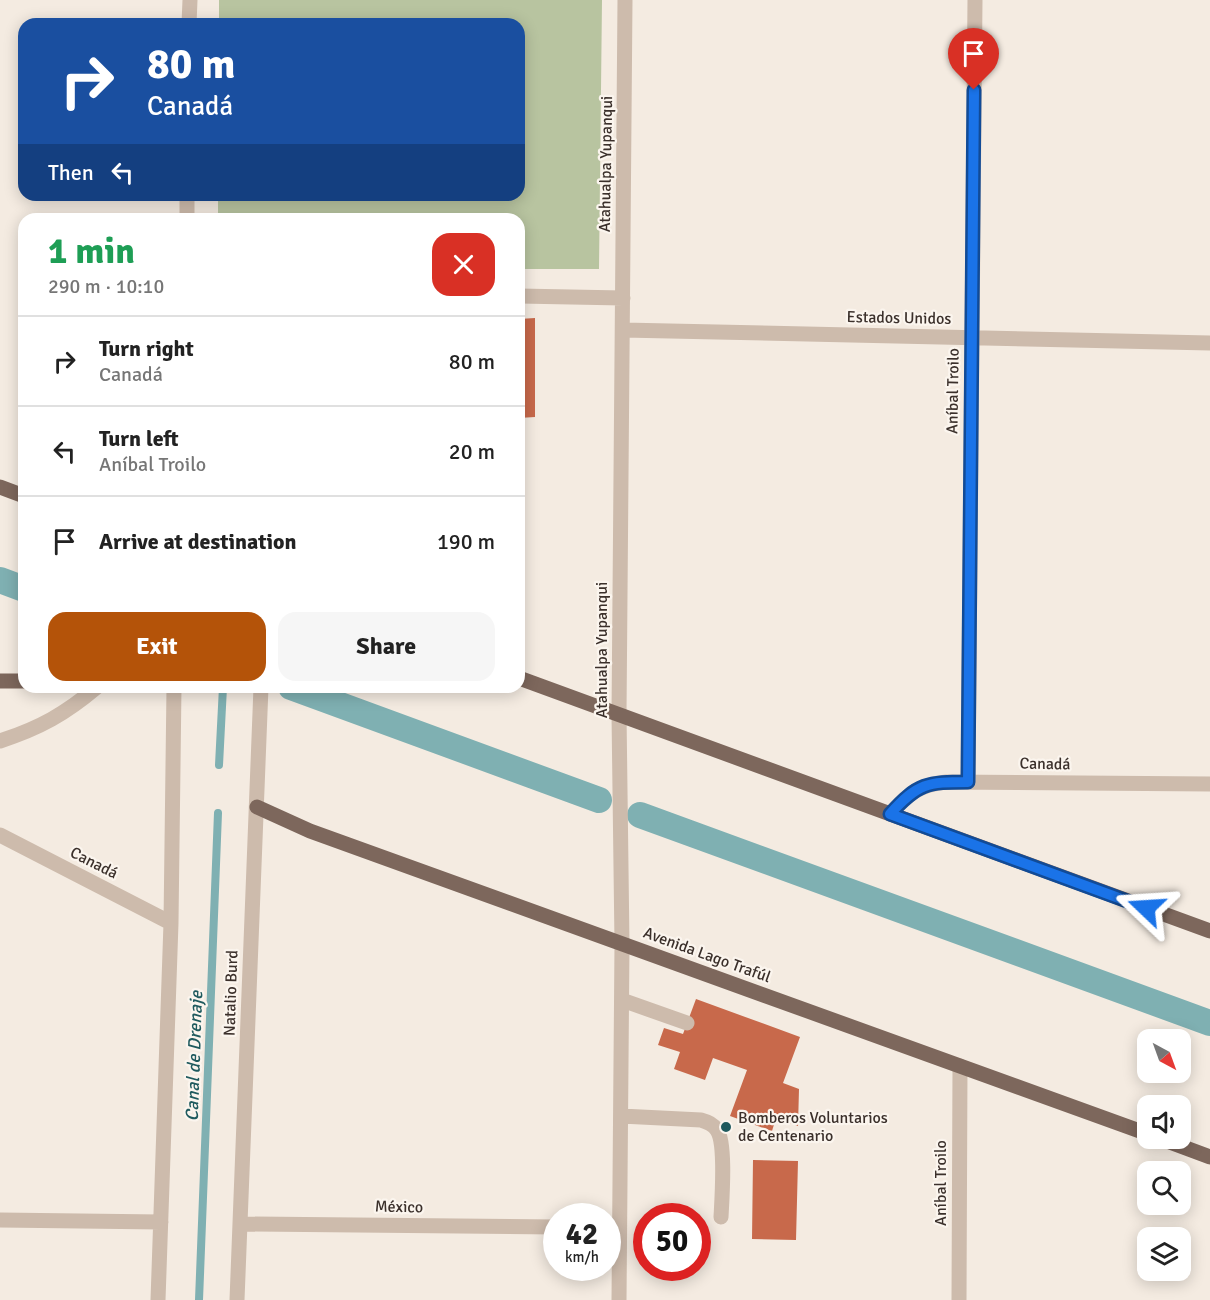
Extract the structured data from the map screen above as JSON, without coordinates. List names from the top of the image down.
{
  "streets": {
    "main road": ["Avenida Lago Trafúl"],
    "street": [
      "Atahualpa Yupanqui",
      "Estados Unidos",
      "Aníbal Troilo",
      "Canadá",
      "Natalio Burd",
      "México"
    ]
  },
  "crossings": [
    ["Atahualpa Yupanqui", "Estados Unidos"],
    ["Atahualpa Yupanqui", "Avenida Lago Trafúl"],
    ["Estados Unidos", "Aníbal Troilo"],
    ["Aníbal Troilo", "Canadá"],
    ["Aníbal Troilo", "Avenida Lago Trafúl"],
    ["Avenida Lago Trafúl", "Natalio Burd"],
    ["Natalio Burd", "México"]
  ],
  "water": ["Canal de Drenaje"],
  "places": ["Bomberos Voluntarios de Centenario"],
  "north": "bottom right",
  "page": {
    "turn": ["80 m", "Canadá"],
    "then": "Then",
    "heading": ["1 min", "290 m · 10:10"],
    "list": [
      {
        "name": "Turn right",
        "note": "Canadá",
        "value": "80 m"
      },
      {
        "name": "Turn left",
        "note": "Aníbal Troilo",
        "value": "20 m"
      },
      {
        "name": "Arrive at destination",
        "value": "190 m"
      }
    ],
    "buttons": ["Exit", "Share"],
    "speed": "42 km/h",
    "limit": "50"
  }
}
